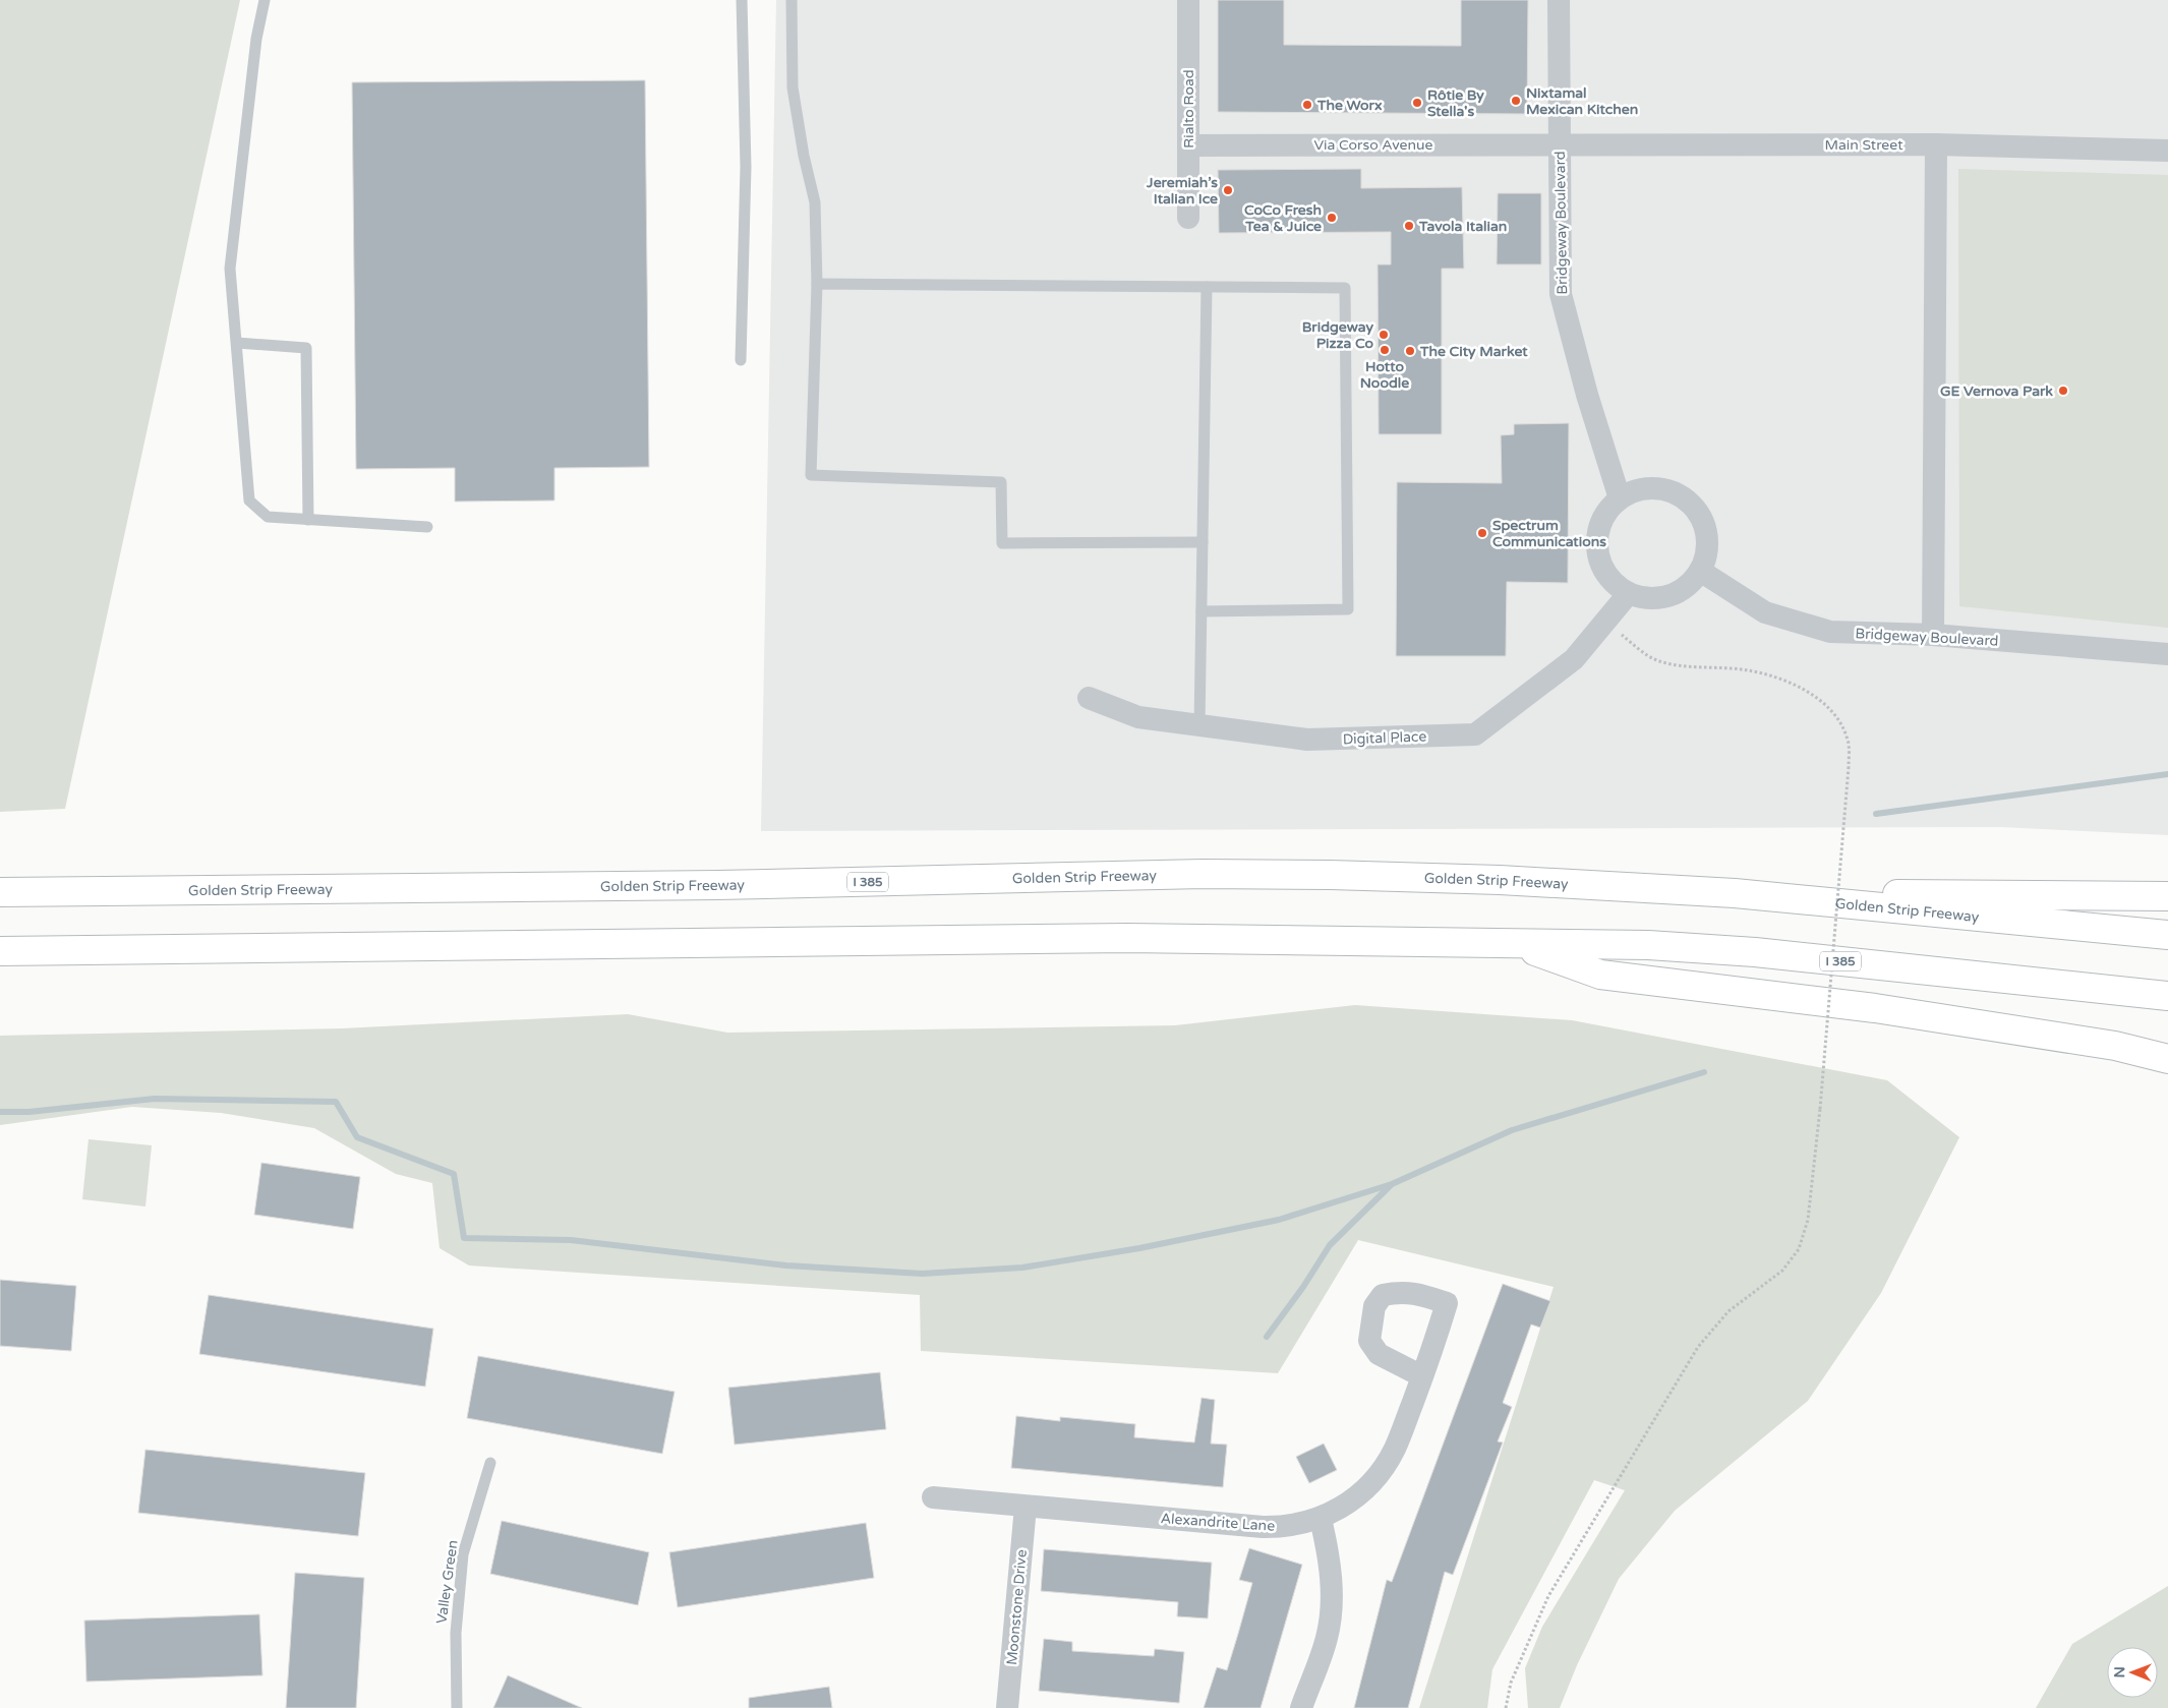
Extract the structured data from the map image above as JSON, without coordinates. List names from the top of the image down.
{
  "streets": {
    "highway": ["Golden Strip Freeway", "I 385"],
    "street": [
      "Rialto Road",
      "Via Corso Avenue",
      "Main Street",
      "Bridgeway Boulevard",
      "Digital Place",
      "Alexandrite Lane",
      "Moonstone Drive"
    ],
    "lane": ["Valley Green"]
  },
  "crossings": [
    ["Rialto Road", "Via Corso Avenue"],
    ["Via Corso Avenue", "Main Street"],
    ["Via Corso Avenue", "Bridgeway Boulevard"],
    ["Main Street", "Bridgeway Boulevard"],
    ["Bridgeway Boulevard", "Digital Place"],
    ["Alexandrite Lane", "Moonstone Drive"]
  ],
  "places": [
    "Nixtamal Mexican Kitchen",
    "Rôtie By Stella's",
    "The Worx",
    "Jeremiah’s Italian Ice",
    "CoCo Fresh Tea & Juice",
    "Tavola Italian",
    "Bridgeway Pizza Co",
    "Hotto Noodle",
    "The City Market",
    "GE Vernova Park",
    "Spectrum Communications"
  ],
  "north": "left"
}
